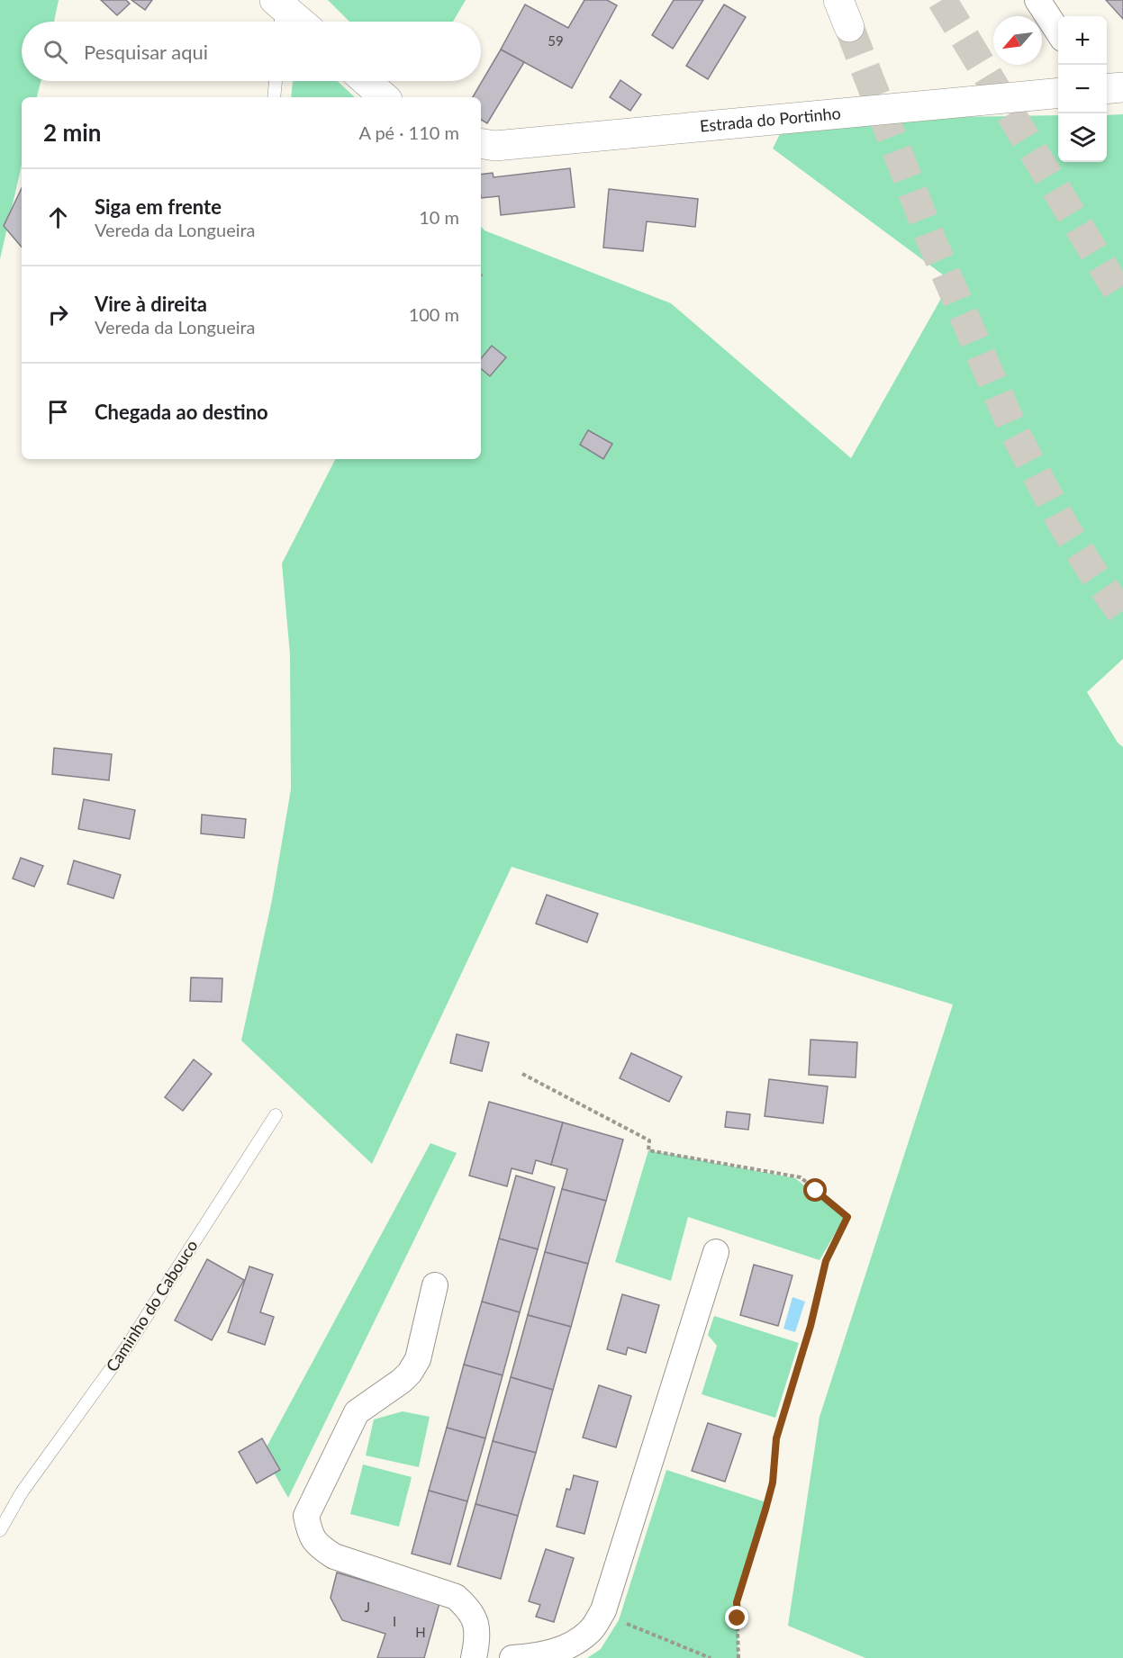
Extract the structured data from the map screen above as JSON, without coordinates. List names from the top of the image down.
{
  "streets": {
    "main road": ["Estrada do Portinho"],
    "lane": ["Caminho do Cabouco"]
  },
  "house_numbers": [
    "59",
    "J",
    "I",
    "H"
  ],
  "north": "bottom left",
  "page": {
    "map_buttons": ["+", "−"],
    "search": "Pesquisar aqui",
    "heading": ["2 min", "A pé · 110 m"],
    "list": [
      ["Siga em frente", "Vereda da Longueira", "10 m"],
      ["Vire à direita", "Vereda da Longueira", "100 m"],
      "Chegada ao destino"
    ]
  }
}
